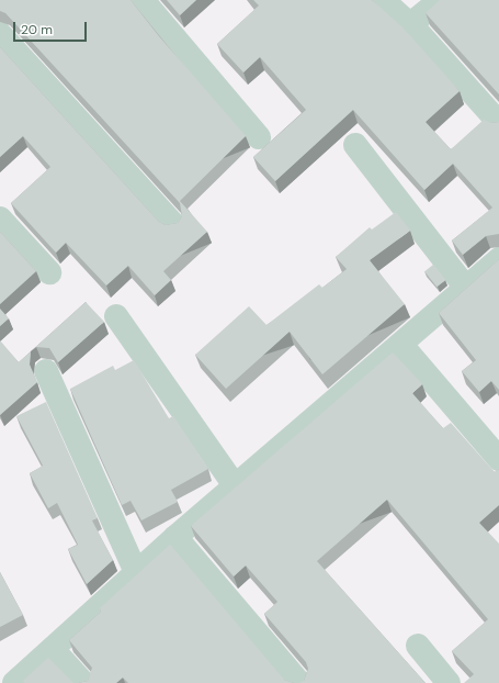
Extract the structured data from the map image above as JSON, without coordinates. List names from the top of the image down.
{
  "scale_bar": "20 m"
}
